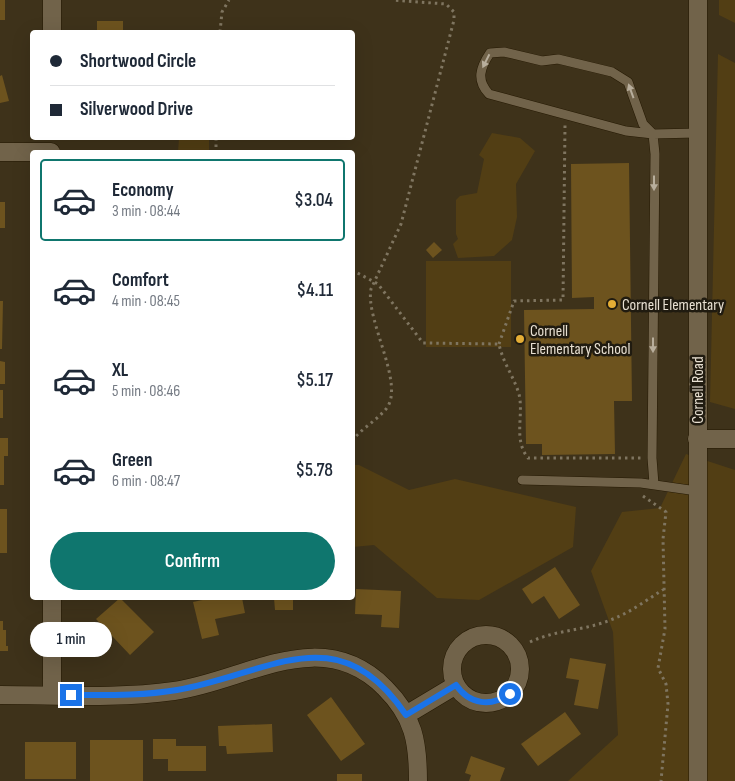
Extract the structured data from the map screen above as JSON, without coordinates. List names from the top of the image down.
{
  "streets": {
    "street": ["Cornell Road"]
  },
  "places": ["Cornell Elementary", "Cornell Elementary School"],
  "page": {
    "banner": ["Shortwood Circle", "Silverwood Drive"],
    "list": [
      {
        "name": "Economy",
        "note": "3 min · 08:44",
        "value": "$3.04"
      },
      {
        "name": "Comfort",
        "note": "4 min · 08:45",
        "value": "$4.11"
      },
      {
        "name": "XL",
        "note": "5 min · 08:46",
        "value": "$5.17"
      },
      {
        "name": "Green",
        "note": "6 min · 08:47",
        "value": "$5.78"
      }
    ],
    "buttons": "Confirm",
    "bubble": "1 min"
  }
}
